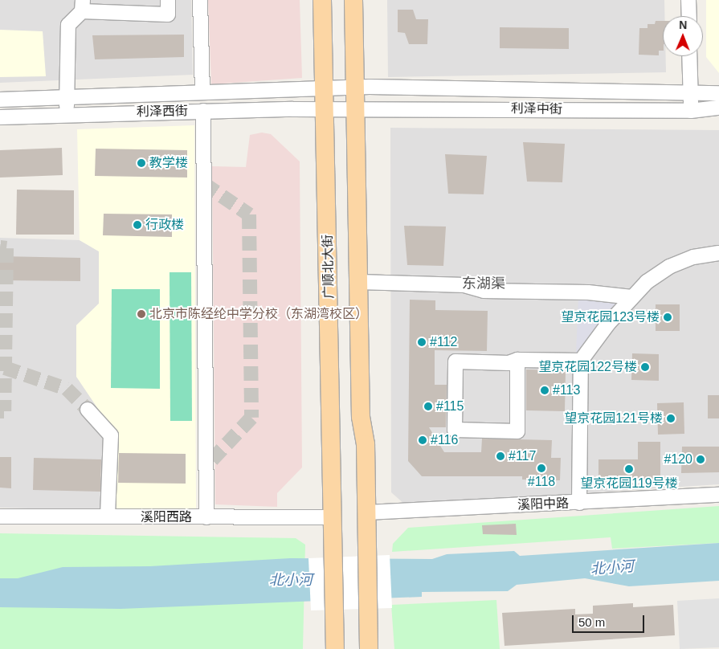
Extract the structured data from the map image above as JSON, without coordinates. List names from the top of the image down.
{
  "streets": {
    "main road": ["广顺北大街"],
    "street": [
      "利泽中街",
      "利泽西街",
      "溪阳中路",
      "溪阳西路"
    ]
  },
  "crossings": [
    ["利泽中街", "利泽西街"],
    ["利泽中街", "广顺北大街"],
    ["利泽西街", "广顺北大街"],
    ["广顺北大街", "溪阳西路"]
  ],
  "districts": ["东湖渠"],
  "water": ["北小河"],
  "places": [
    "教学楼",
    "行政楼",
    "北京市陈经纶中学分校（东湖湾校区）",
    "望京花园123号楼",
    "#112",
    "望京花园122号楼",
    "#113",
    "#115",
    "望京花园121号楼",
    "#116",
    "#117",
    "#120",
    "#118",
    "望京花园119号楼"
  ],
  "scale_bar": "50 m",
  "north": "top"
}
